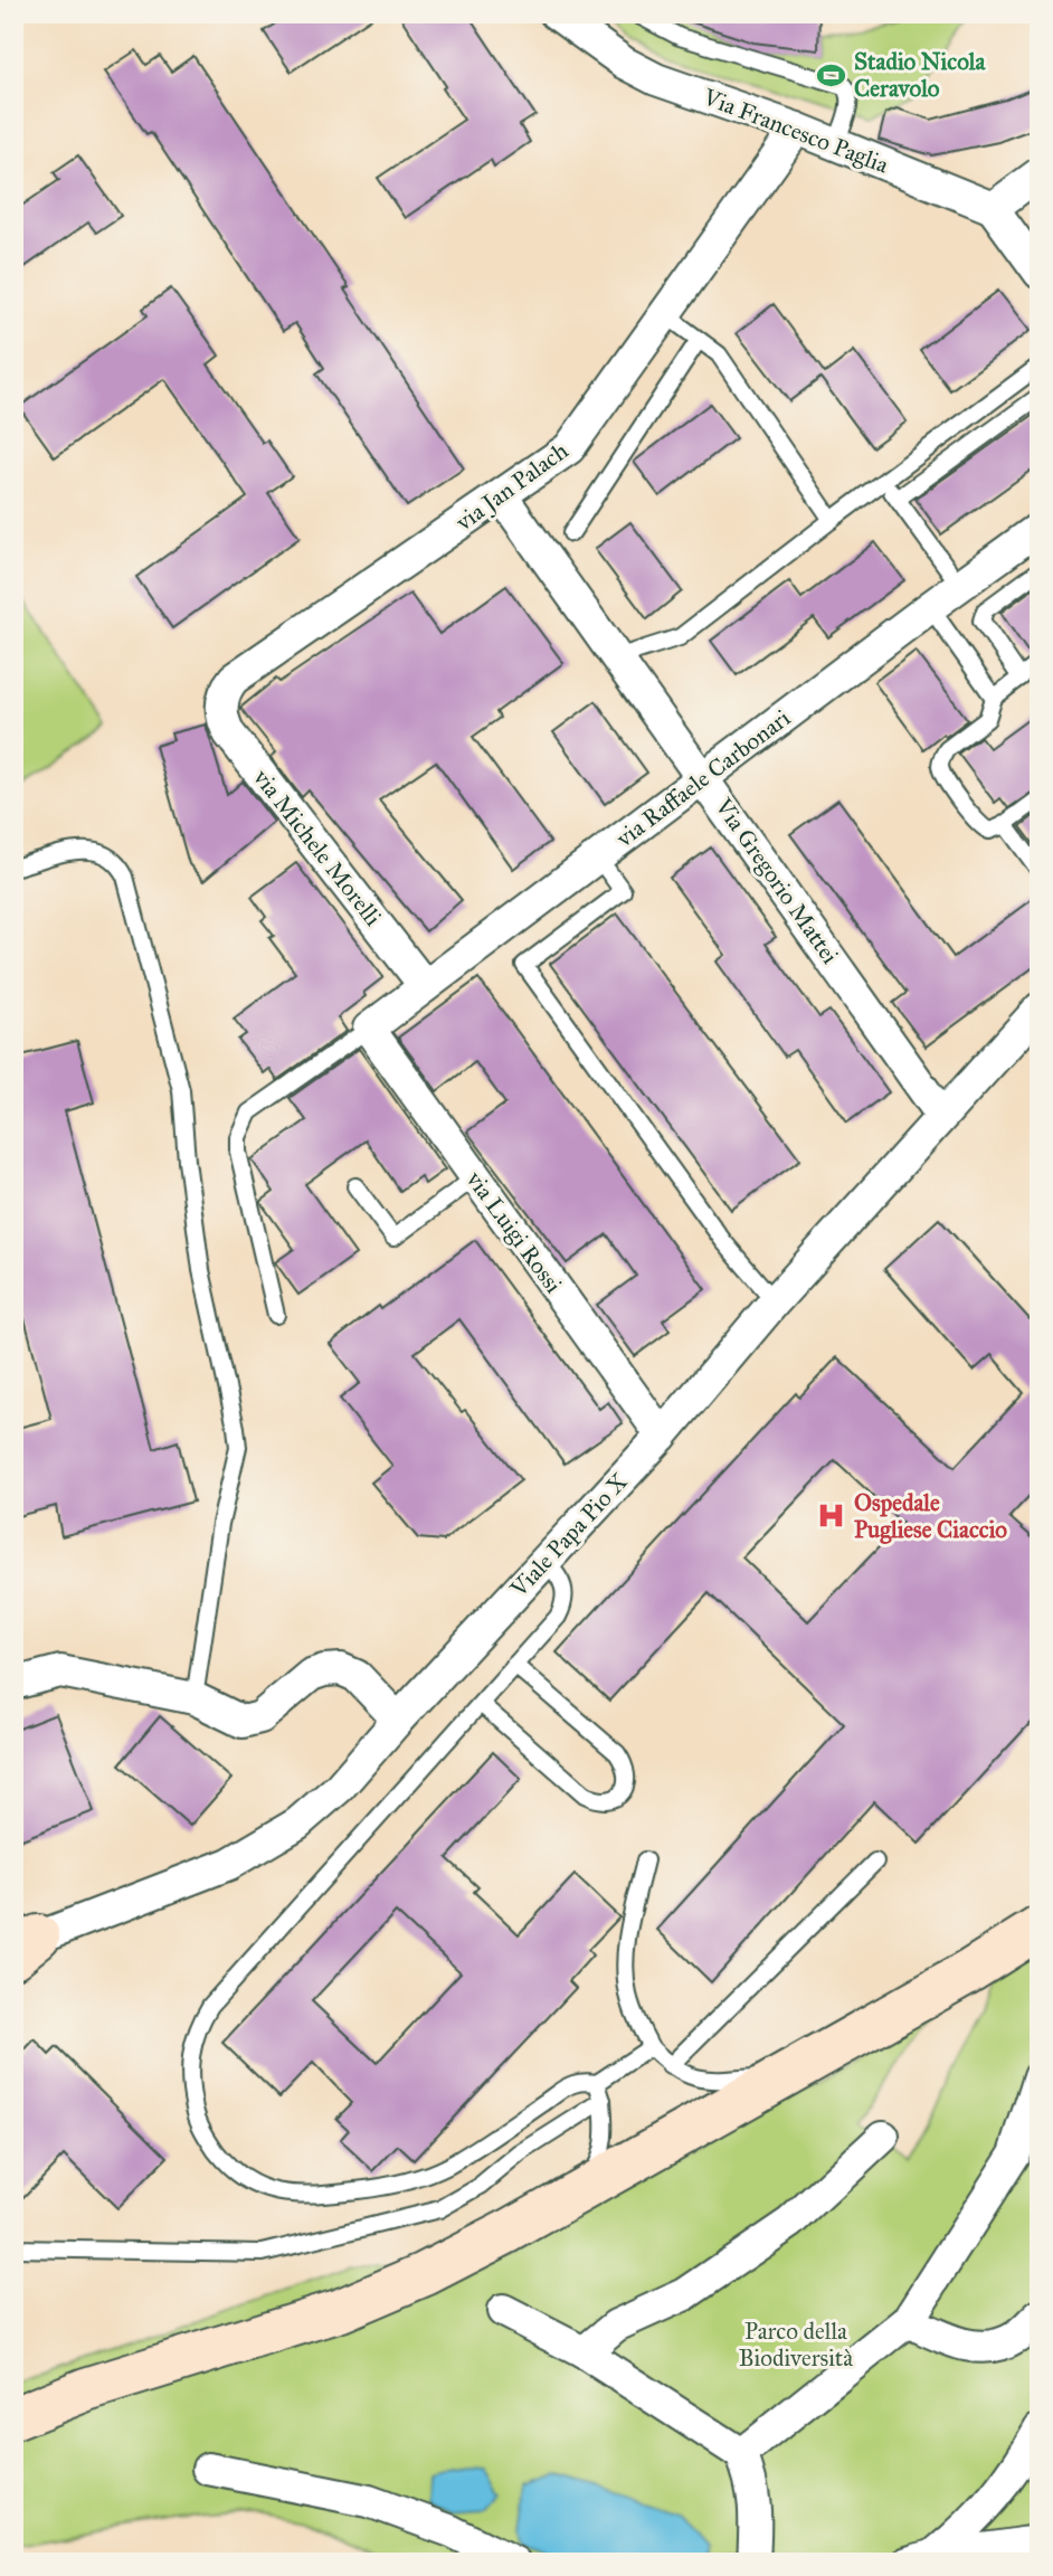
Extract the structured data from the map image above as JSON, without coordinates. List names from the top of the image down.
{
  "streets": {
    "street": [
      "Via Francesco Paglia",
      "via Jan Palach",
      "via Raffaele Carbonari",
      "via Michele Morelli",
      "Via Gregorio Mattei",
      "via Luigi Rossi",
      "Viale Papa Pio X"
    ]
  },
  "crossings": [
    ["Via Francesco Paglia", "via Jan Palach"],
    ["via Jan Palach", "via Michele Morelli"],
    ["via Jan Palach", "Via Gregorio Mattei"],
    ["via Raffaele Carbonari", "via Michele Morelli"],
    ["via Raffaele Carbonari", "Via Gregorio Mattei"],
    ["via Raffaele Carbonari", "via Luigi Rossi"],
    ["Via Gregorio Mattei", "Viale Papa Pio X"],
    ["via Luigi Rossi", "Viale Papa Pio X"]
  ],
  "parks": ["Parco della Biodiversità"],
  "places": {
    "sports": ["Stadio Nicola Ceravolo"],
    "hospital": ["Ospedale Pugliese Ciaccio"]
  }
}
